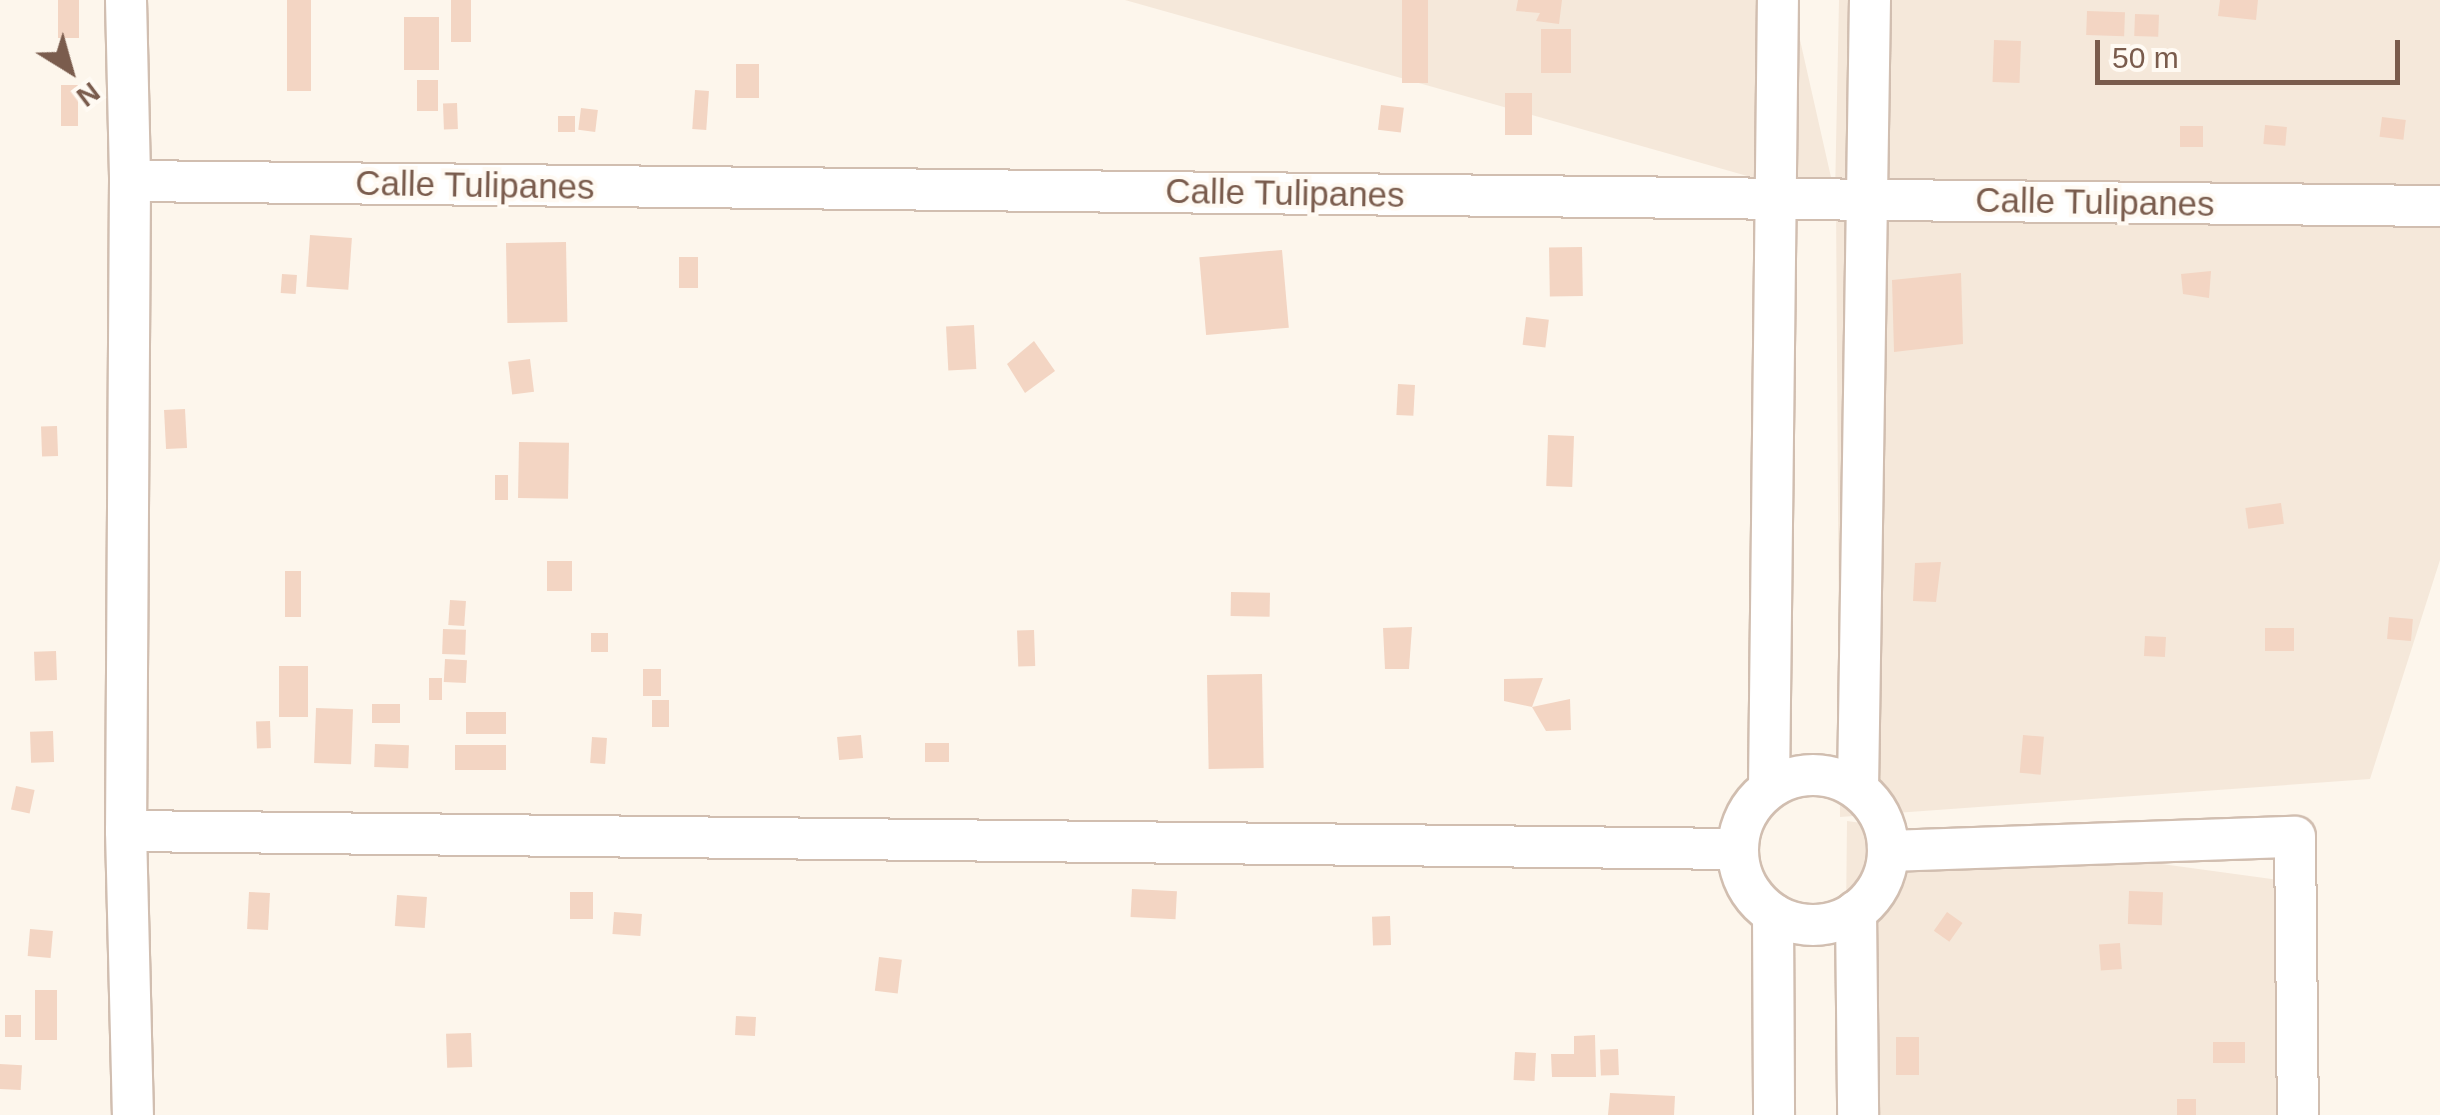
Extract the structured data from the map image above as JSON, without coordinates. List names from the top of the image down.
{
  "streets": {
    "street": ["Calle Tulipanes"]
  },
  "scale_bar": "50 m",
  "north": "bottom right"
}
